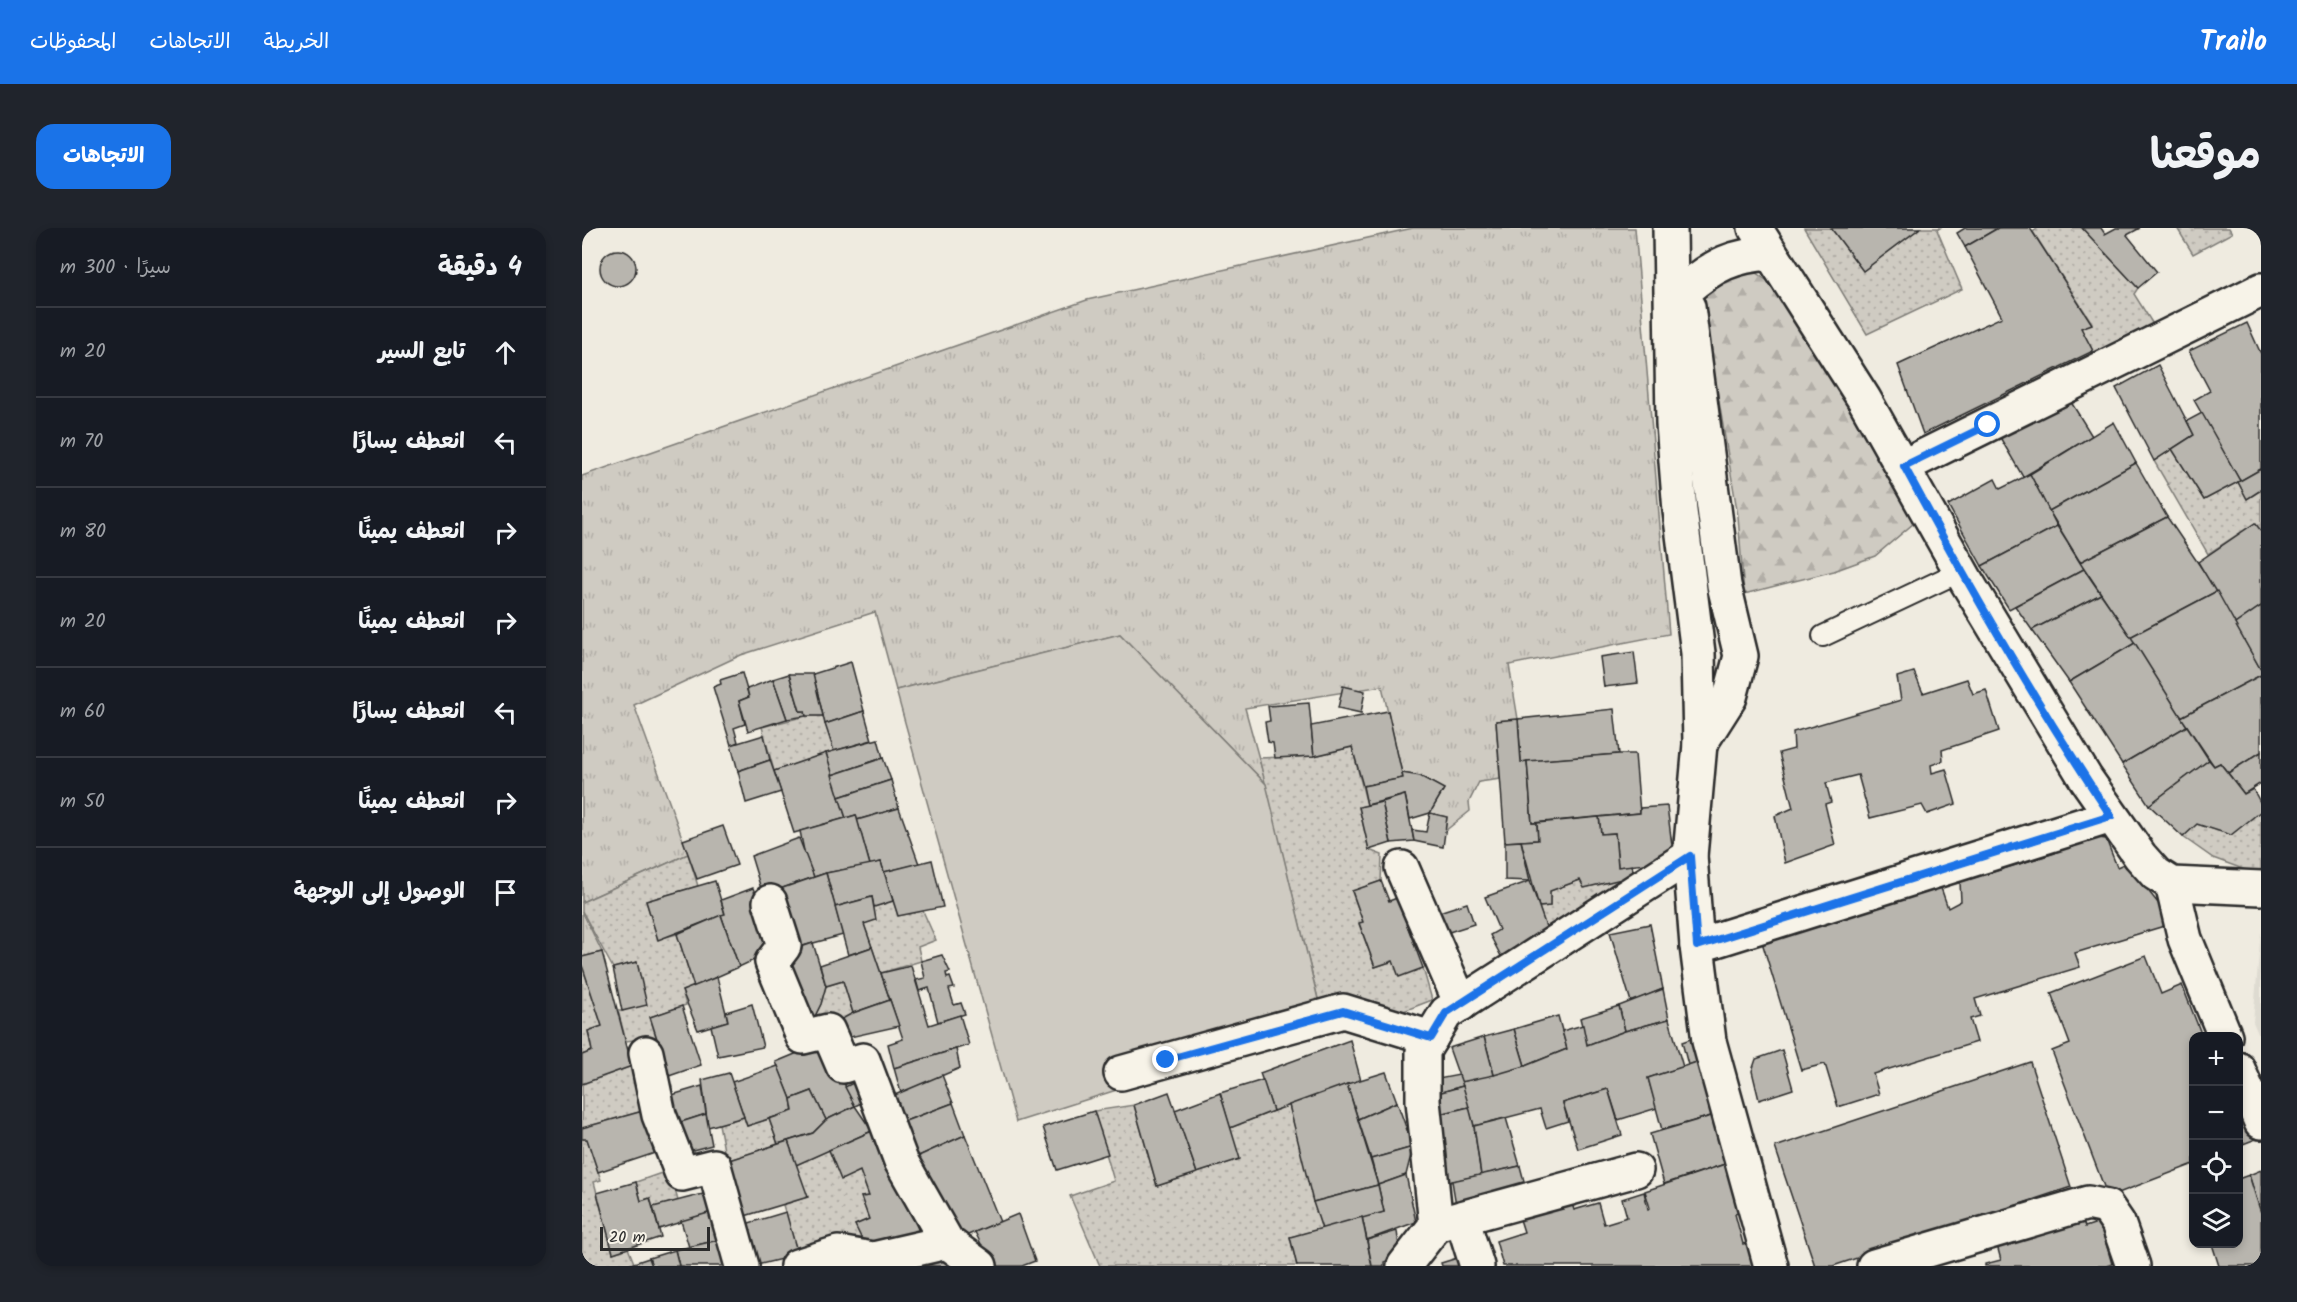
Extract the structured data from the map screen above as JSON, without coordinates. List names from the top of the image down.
{
  "scale_bar": "20 m",
  "page": {
    "header": "Trailo",
    "nav": ["الخريطة", "الاتجاهات", "المحفوظات"],
    "title": "موقعنا",
    "buttons": "الاتجاهات",
    "heading": ["4 دقيقة", "سيرًا · 300 m"],
    "list": [
      ["تابع السير", "20 m"],
      ["انعطف يسارًا", "70 m"],
      ["انعطف يمينًا", "80 m"],
      ["انعطف يمينًا", "20 m"],
      ["انعطف يسارًا", "60 m"],
      ["انعطف يمينًا", "50 m"],
      "الوصول إلى الوجهة"
    ],
    "map_buttons": ["+", "−"],
    "scale": "20 m"
  }
}
